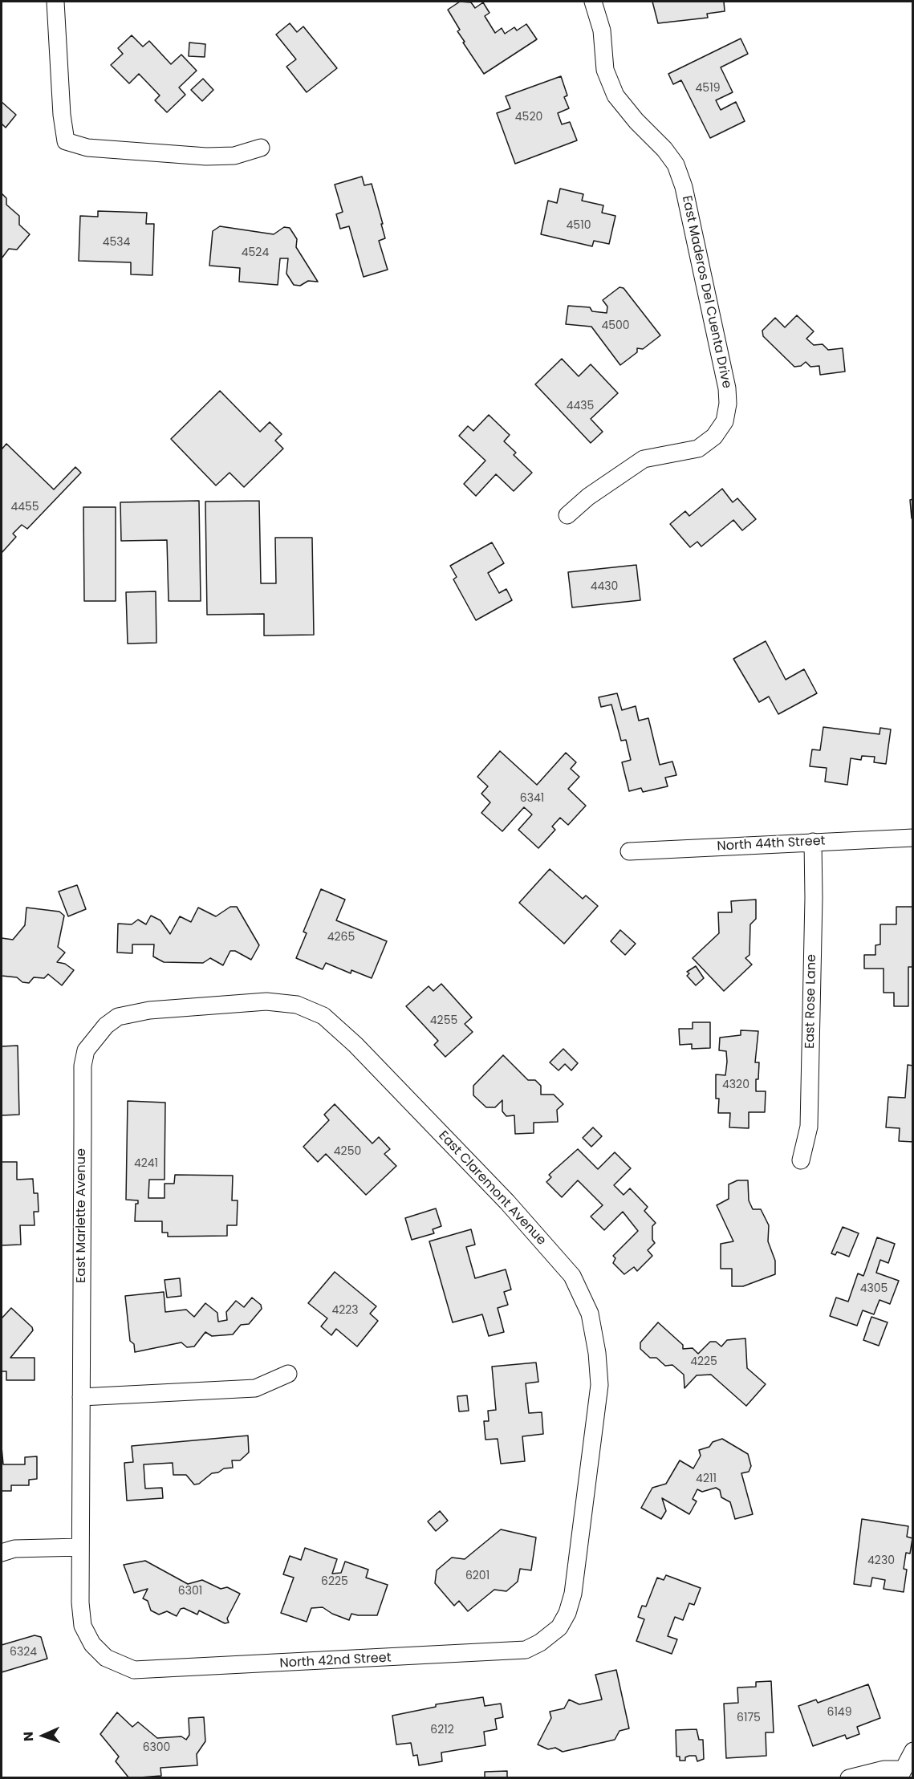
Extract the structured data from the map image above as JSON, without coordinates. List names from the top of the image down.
{
  "streets": {
    "street": [
      "East Maderos Del Cuenta Drive",
      "North 44th Street",
      "East Rose Lane",
      "East Claremont Avenue",
      "East Marlette Avenue",
      "North 42nd Street"
    ]
  },
  "crossings": [
    ["North 44th Street", "East Rose Lane"],
    ["East Claremont Avenue", "East Marlette Avenue"],
    ["East Claremont Avenue", "North 42nd Street"],
    ["East Marlette Avenue", "North 42nd Street"]
  ],
  "house_numbers": [
    "4519",
    "4520",
    "4510",
    "4534",
    "4524",
    "4500",
    "4435",
    "4455",
    "4430",
    "6341",
    "4265",
    "4255",
    "4320",
    "4250",
    "4241",
    "4305",
    "4223",
    "4225",
    "4211",
    "4230",
    "6201",
    "6225",
    "6301",
    "6324",
    "6149",
    "6175",
    "6212",
    "6300"
  ],
  "north": "left"
}
